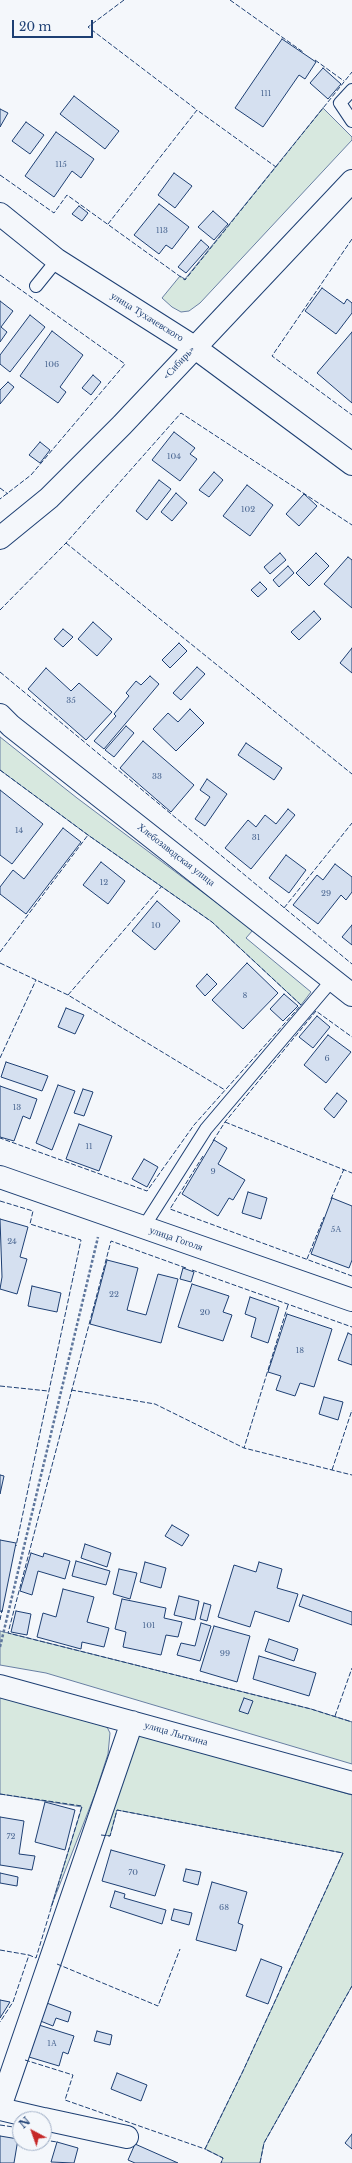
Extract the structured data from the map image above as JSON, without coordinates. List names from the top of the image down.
{
  "streets": {
    "main road": [
      "улица Тухачевского",
      "«Сибирь»",
      "Хлебозаводская улица",
      "улица Гоголя",
      "улица Лыткина"
    ]
  },
  "crossings": [
    ["улица Тухачевского", "«Сибирь»"]
  ],
  "house_numbers": [
    "111",
    "115",
    "113",
    "106",
    "104",
    "102",
    "35",
    "33",
    "14",
    "31",
    "12",
    "29",
    "10",
    "8",
    "6",
    "13",
    "11",
    "9",
    "5А",
    "24",
    "22",
    "20",
    "18",
    "101",
    "99",
    "72",
    "70",
    "68",
    "1А"
  ],
  "scale_bar": "20 m",
  "north": "top left"
}
